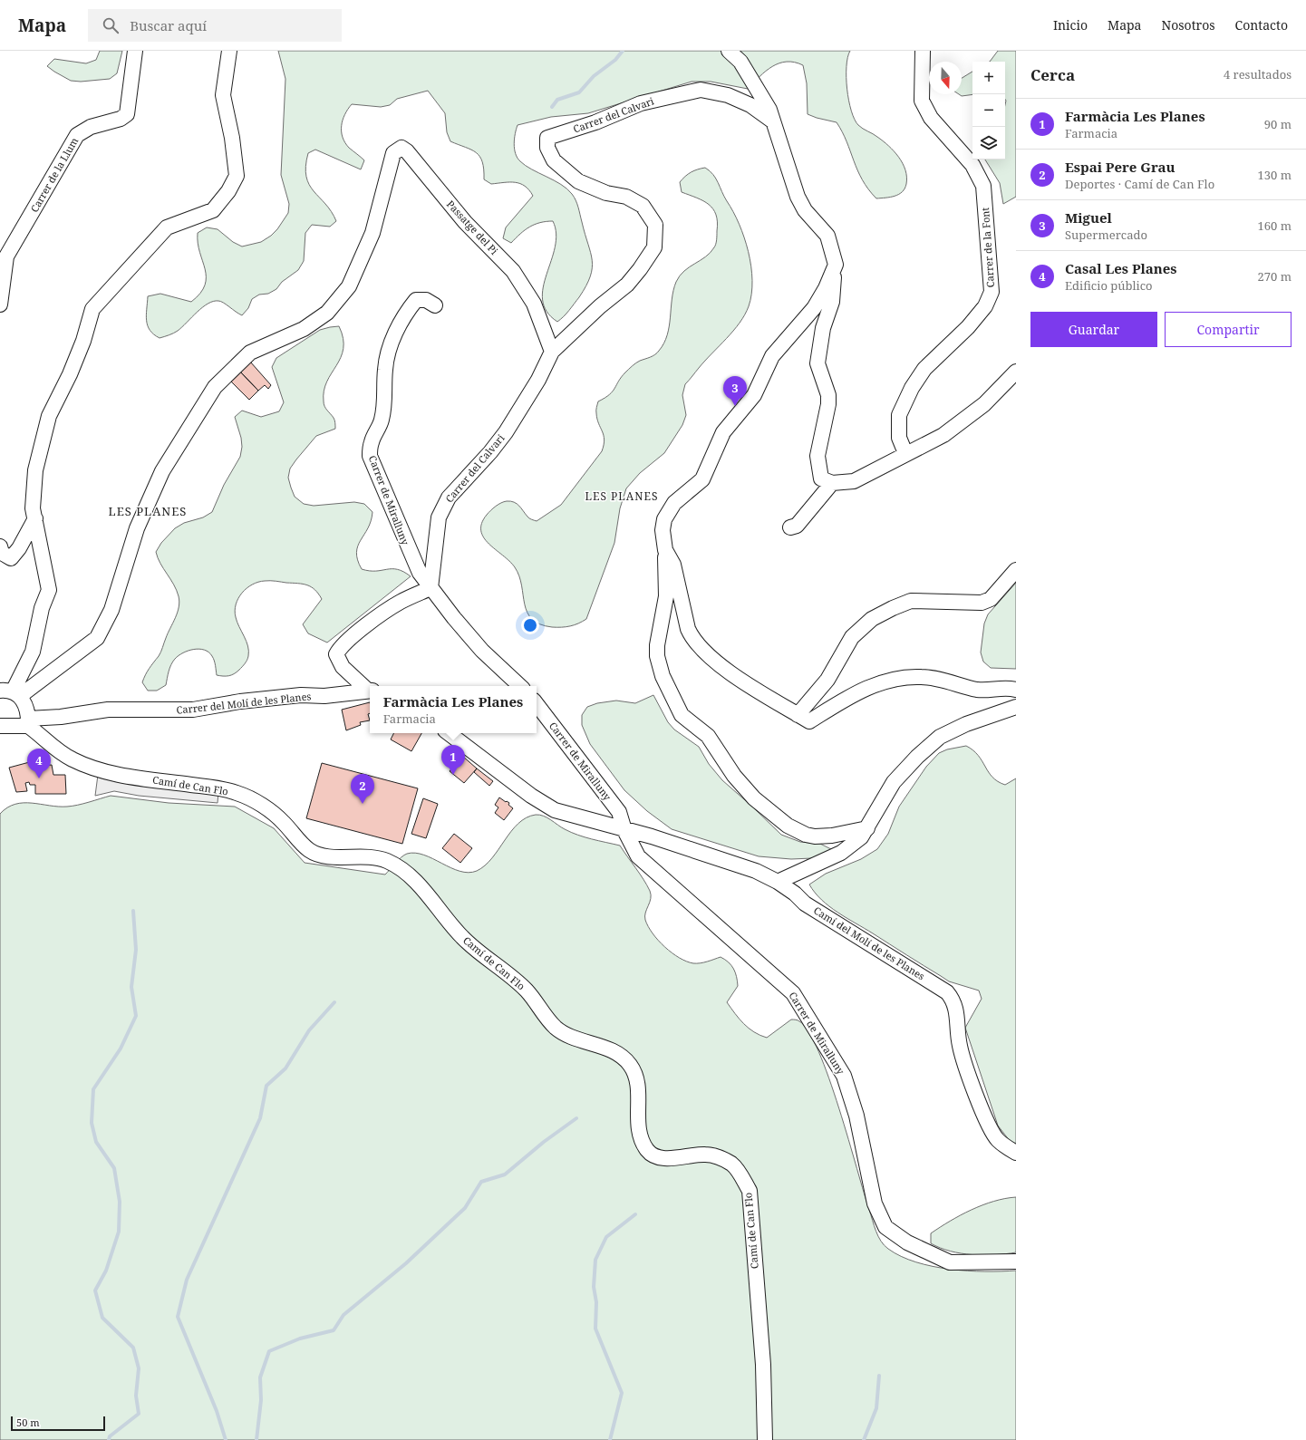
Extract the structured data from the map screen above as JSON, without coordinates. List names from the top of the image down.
{
  "streets": {
    "street": [
      "Carrer del Calvari",
      "Carrer de la Llum",
      "Passatge del Pi",
      "Carrer de la Font",
      "Carrer de Miralluny",
      "Carrer del Molí de les Planes",
      "Camí de Can Flo",
      "Camí del Molí de les Planes"
    ]
  },
  "crossings": [
    ["Carrer del Calvari", "Passatge del Pi"],
    ["Carrer del Calvari", "Carrer de Miralluny"],
    ["Carrer de Miralluny", "Camí del Molí de les Planes"],
    ["Carrer del Molí de les Planes", "Camí de Can Flo"]
  ],
  "districts": ["LES PLANES", "LES PLANES"],
  "scale_bar": "50 m",
  "north": "bottom",
  "page": {
    "header": "Mapa",
    "search": "Buscar aquí",
    "nav": [
      "Inicio",
      "Mapa",
      "Nosotros",
      "Contacto"
    ],
    "heading": ["Cerca", "4 resultados"],
    "map_buttons": ["+", "−"],
    "list": [
      {
        "mark": "1",
        "name": "Farmàcia Les Planes",
        "note": "Farmacia",
        "value": "90 m"
      },
      {
        "mark": "2",
        "name": "Espai Pere Grau",
        "note": "Deportes · Camí de Can Flo",
        "value": "130 m"
      },
      {
        "mark": "3",
        "name": "Miguel",
        "note": "Supermercado",
        "value": "160 m"
      },
      {
        "mark": "4",
        "name": "Casal Les Planes",
        "note": "Edificio público",
        "value": "270 m"
      }
    ],
    "buttons": ["Guardar", "Compartir"],
    "pins": [
      "3",
      "1",
      "4",
      "2"
    ],
    "popup": ["Farmàcia Les Planes", "Farmacia"],
    "scale": "50 m"
  }
}
